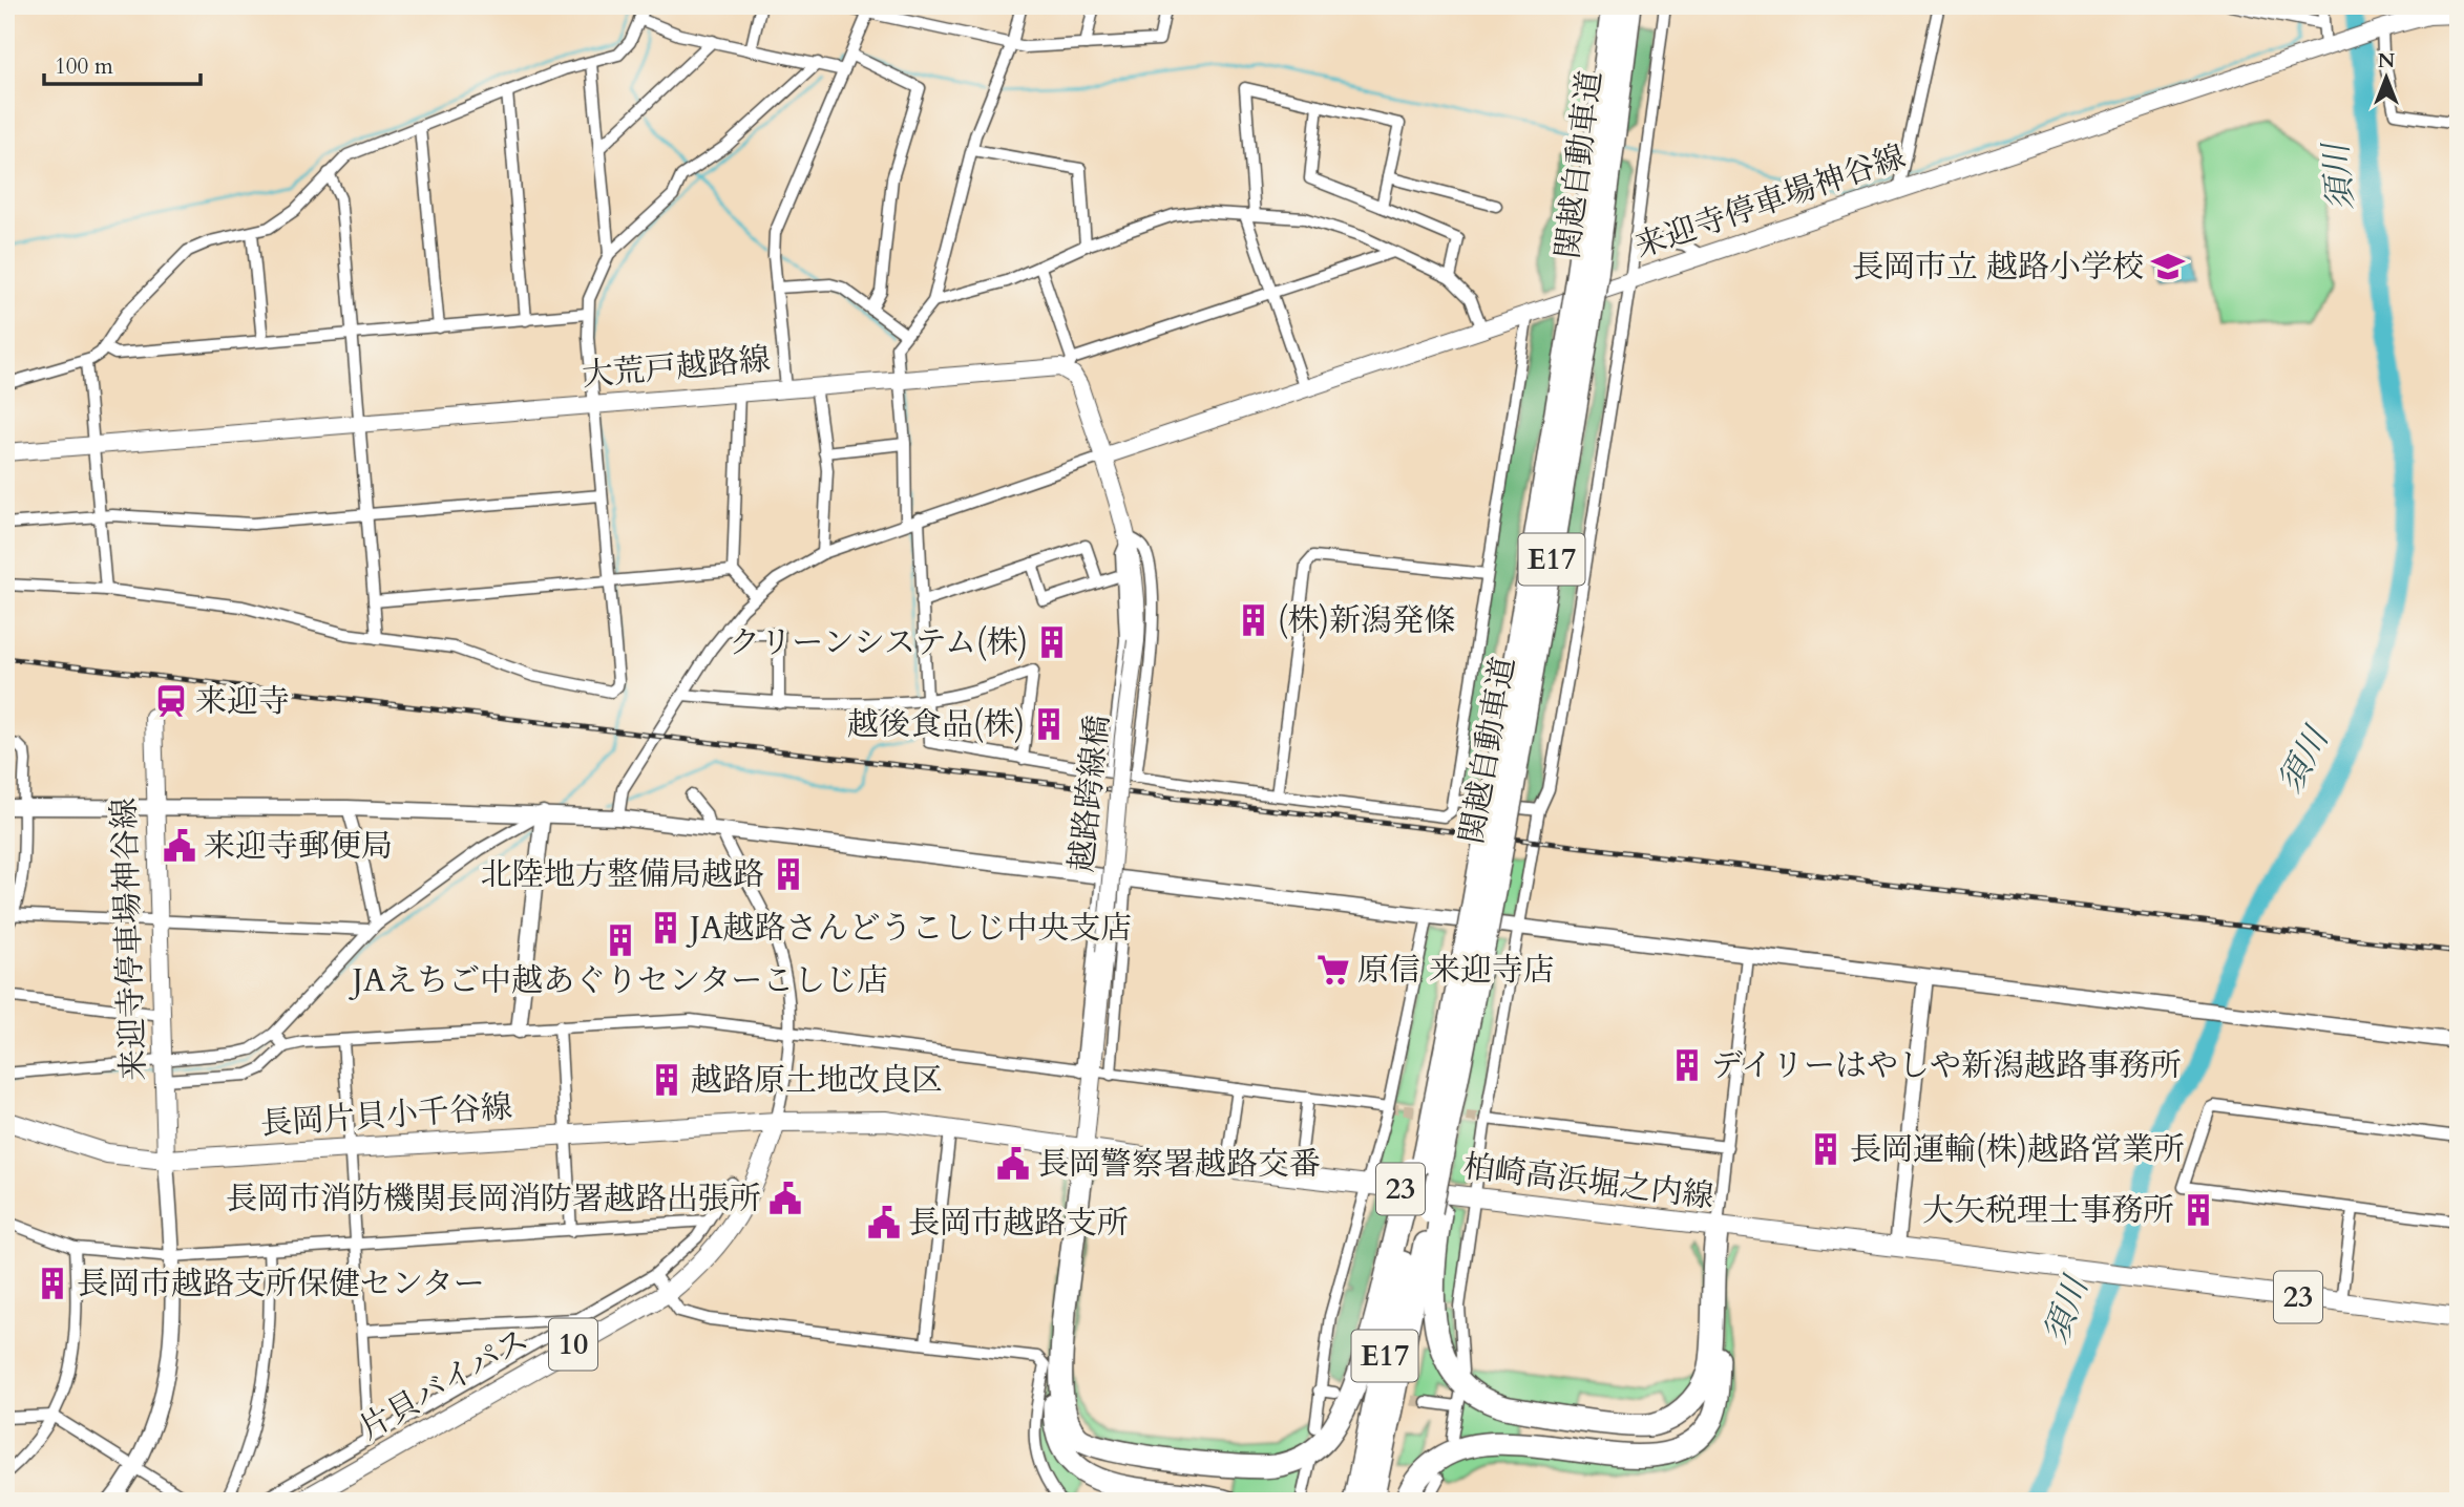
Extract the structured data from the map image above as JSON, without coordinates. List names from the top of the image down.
{
  "streets": {
    "highway": ["関越自動車道", "E17"],
    "main road": [
      "来迎寺停車場神谷線",
      "大荒戸越路線",
      "越路跨線橋",
      "長岡片貝小千谷線",
      "柏崎高浜堀之内線",
      "23",
      "10",
      "片貝バイパス"
    ]
  },
  "crossings": [
    ["来迎寺停車場神谷線", "長岡片貝小千谷線"],
    ["長岡片貝小千谷線", "柏崎高浜堀之内線"],
    ["長岡片貝小千谷線", "片貝バイパス"],
    ["柏崎高浜堀之内線", "23"],
    ["柏崎高浜堀之内線", "片貝バイパス"]
  ],
  "water": ["須川"],
  "places": {
    "school or university": ["長岡市立 越路小学校"],
    "building": [
      "(株)新潟発條",
      "クリーンシステム(株)",
      "越後食品(株)",
      "北陸地方整備局越路",
      "JA越路さんどうこしじ中央支店",
      "JAえちご中越あぐりセンターこしじ店",
      "デイリーはやしや新潟越路事務所",
      "越路原土地改良区",
      "長岡運輸(株)越路営業所",
      "大矢税理士事務所",
      "長岡市越路支所保健センター"
    ],
    "station": ["来迎寺"],
    "public building": [
      "来迎寺郵便局",
      "長岡警察署越路交番",
      "長岡市消防機関長岡消防署越路出張所",
      "長岡市越路支所"
    ],
    "supermarket": ["原信 来迎寺店"]
  },
  "scale_bar": "100 m",
  "north": "top"
}
